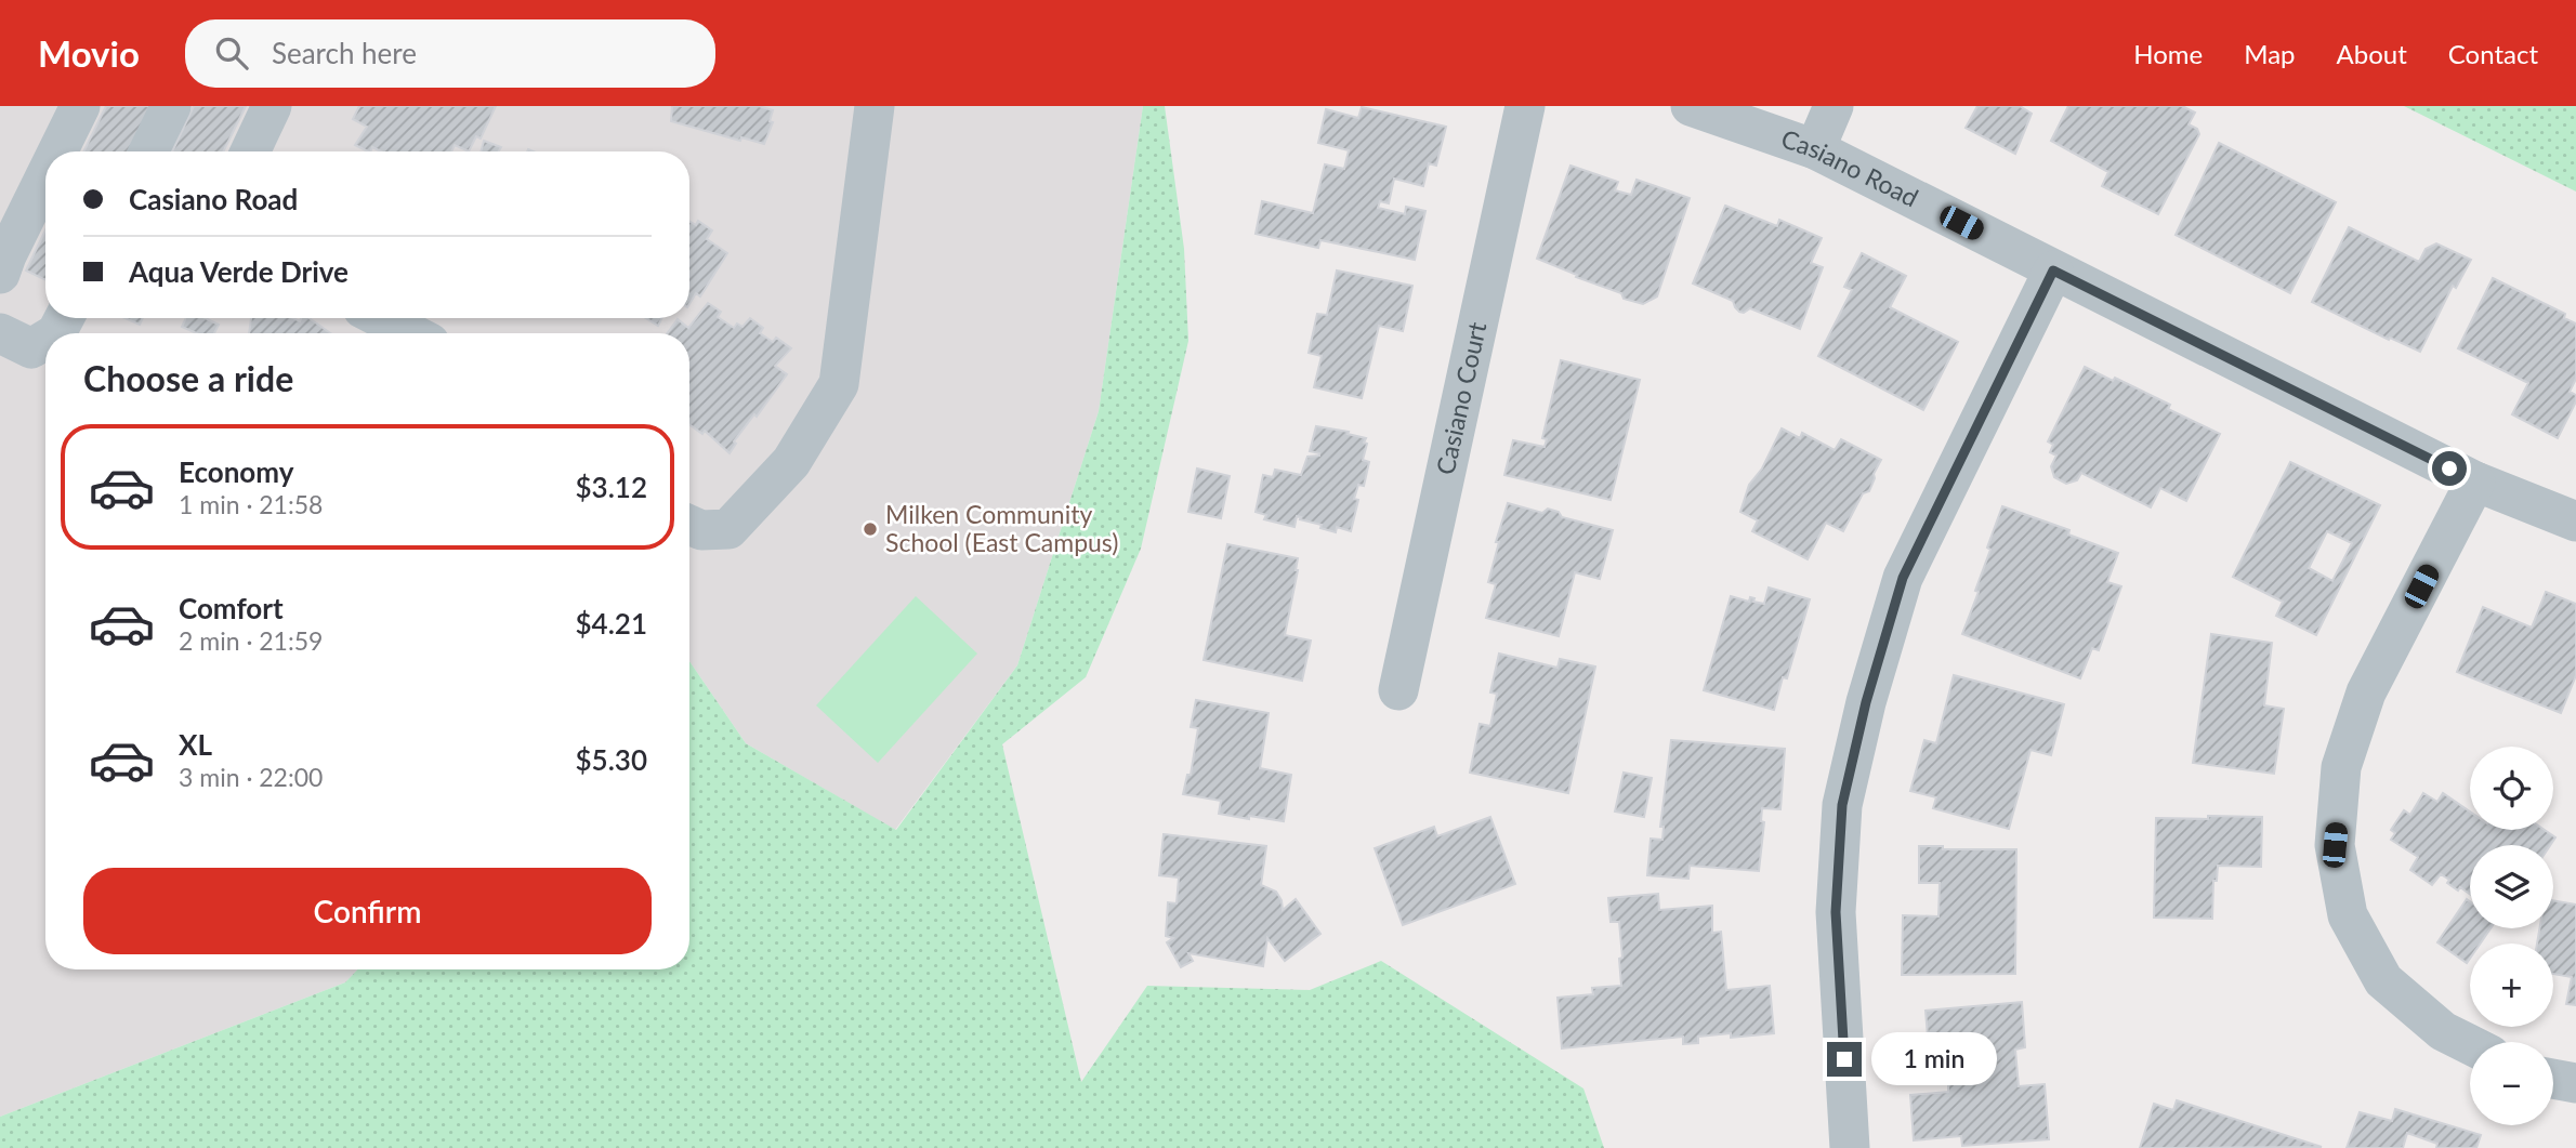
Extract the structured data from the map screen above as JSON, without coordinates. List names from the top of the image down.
{
  "streets": {
    "street": ["Casiano Road", "Casiano Court"]
  },
  "places": ["Milken Community School (East Campus)"],
  "page": {
    "header": "Movio",
    "search": "Search here",
    "nav": [
      "Home",
      "Map",
      "About",
      "Contact"
    ],
    "banner": ["Casiano Road", "Aqua Verde Drive"],
    "heading": "Choose a ride",
    "list": [
      {
        "name": "Economy",
        "note": "1 min · 21:58",
        "value": "$3.12"
      },
      {
        "name": "Comfort",
        "note": "2 min · 21:59",
        "value": "$4.21"
      },
      {
        "name": "XL",
        "note": "3 min · 22:00",
        "value": "$5.30"
      }
    ],
    "map_buttons": ["+", "−"],
    "buttons": "Confirm",
    "bubble": "1 min"
  }
}
